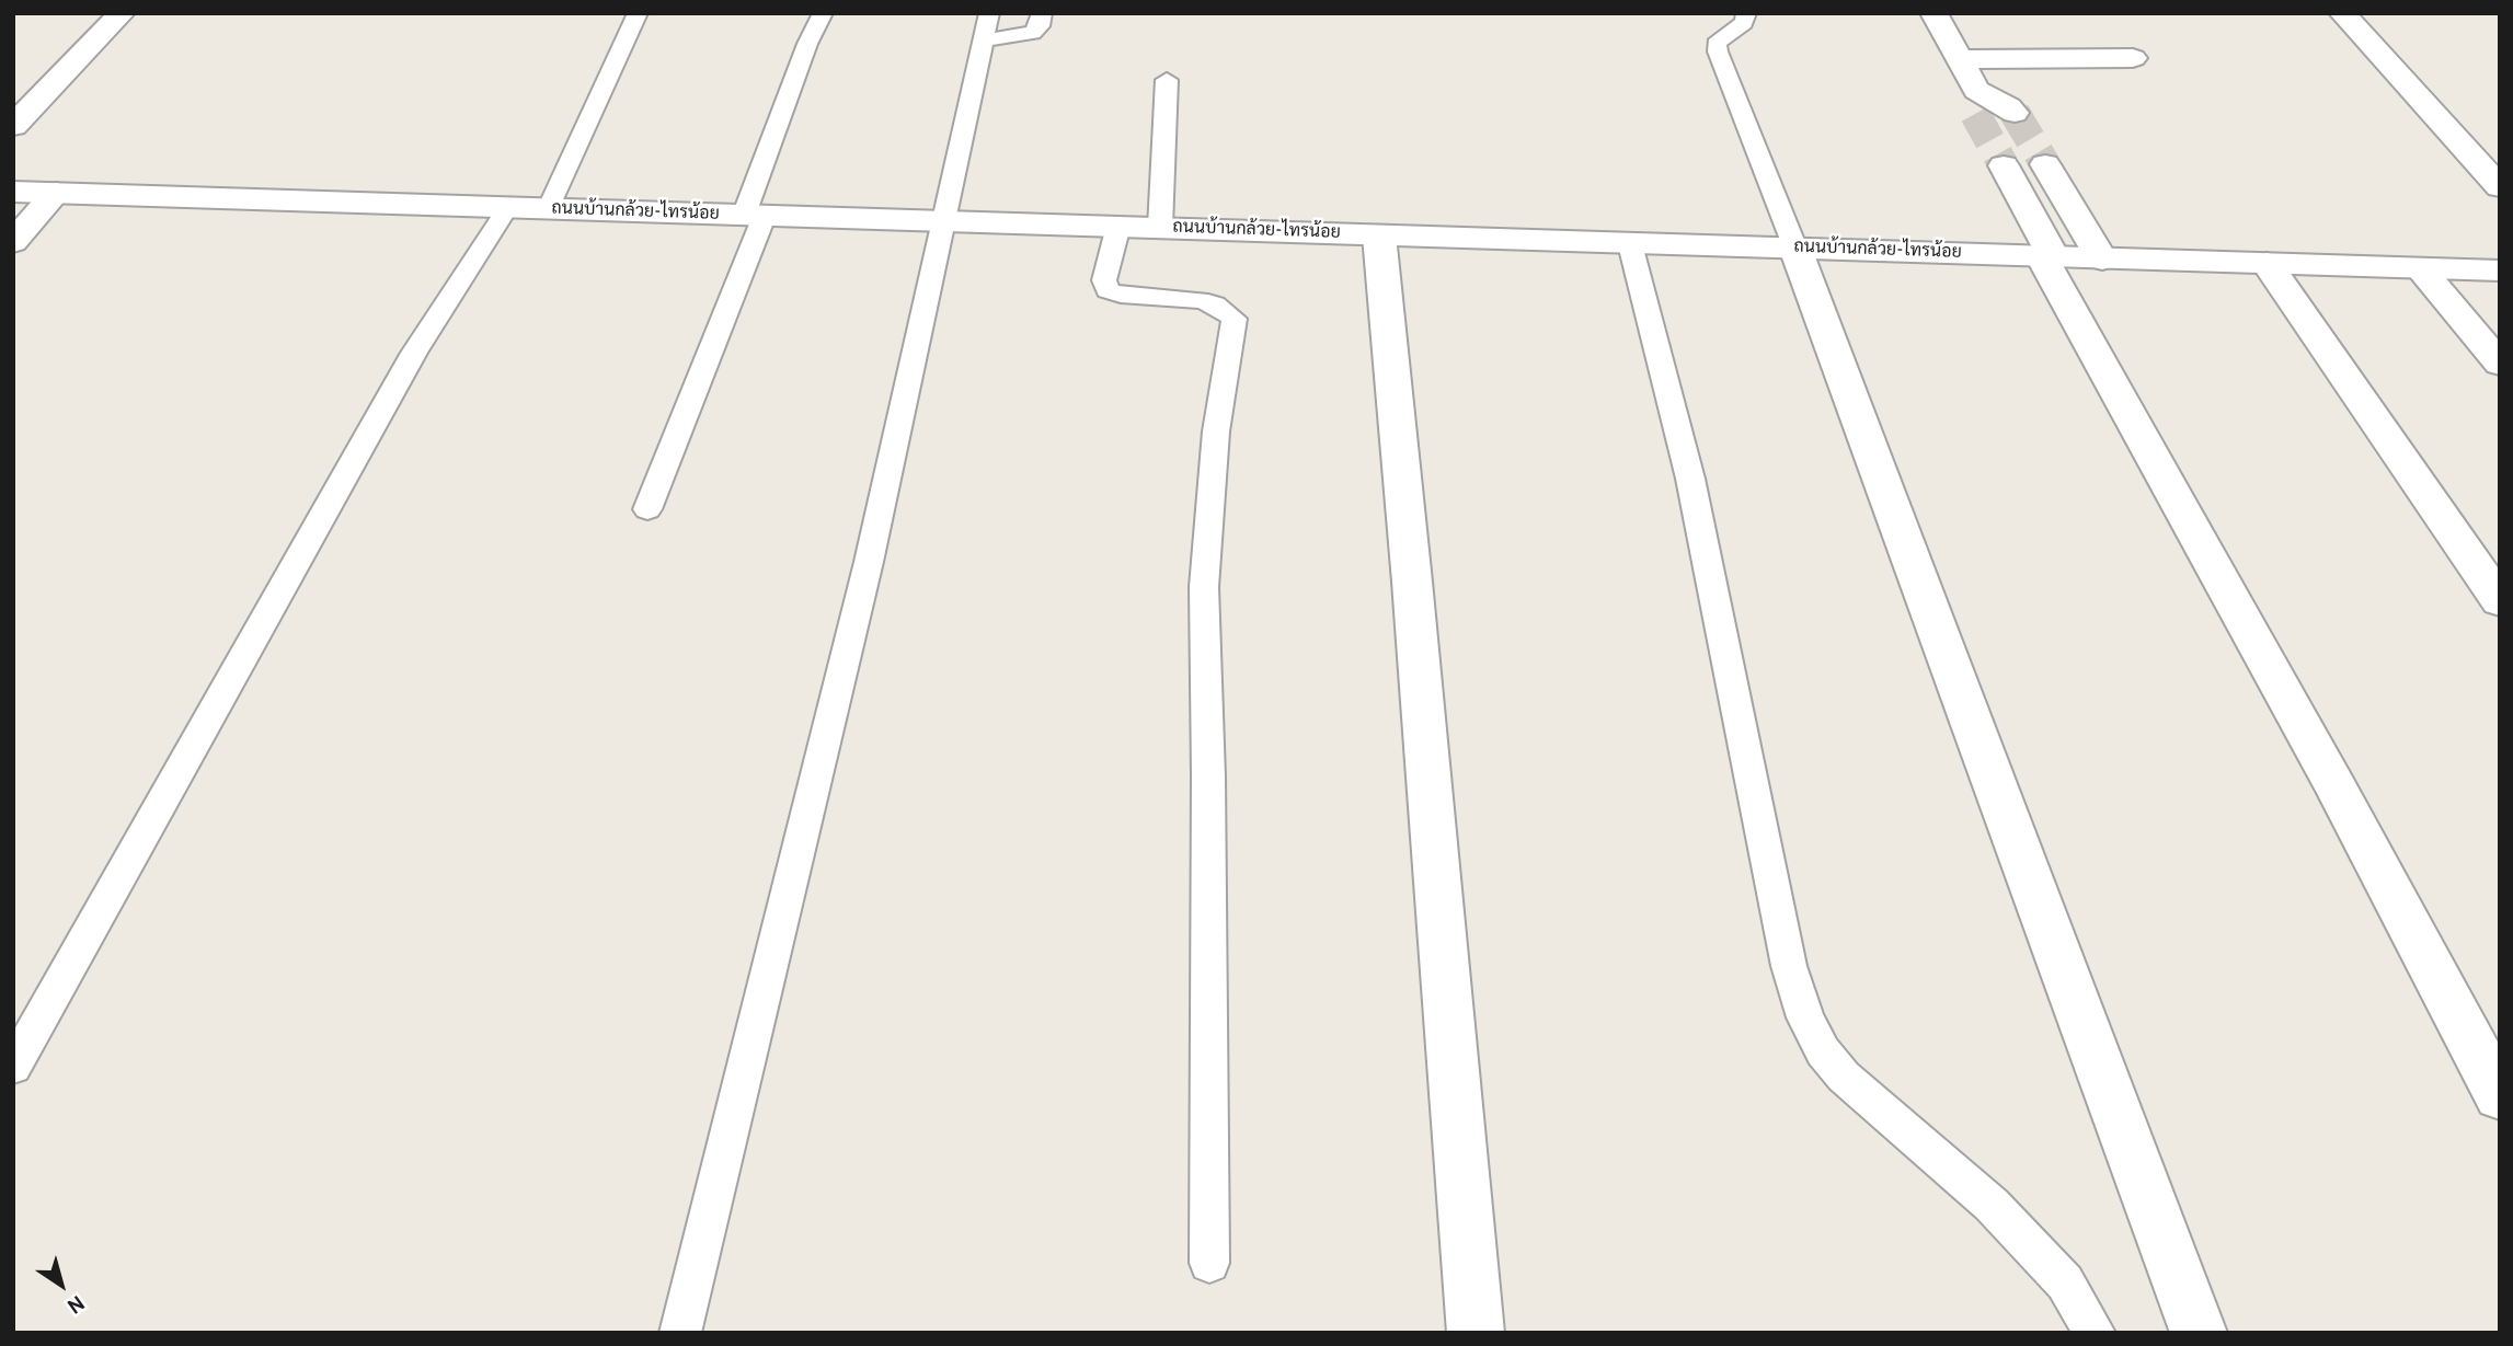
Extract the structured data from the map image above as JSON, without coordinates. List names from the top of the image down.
{
  "streets": {
    "street": ["ถนนบ้านกล้วย-ไทรน้อย"]
  },
  "north": "bottom right"
}
